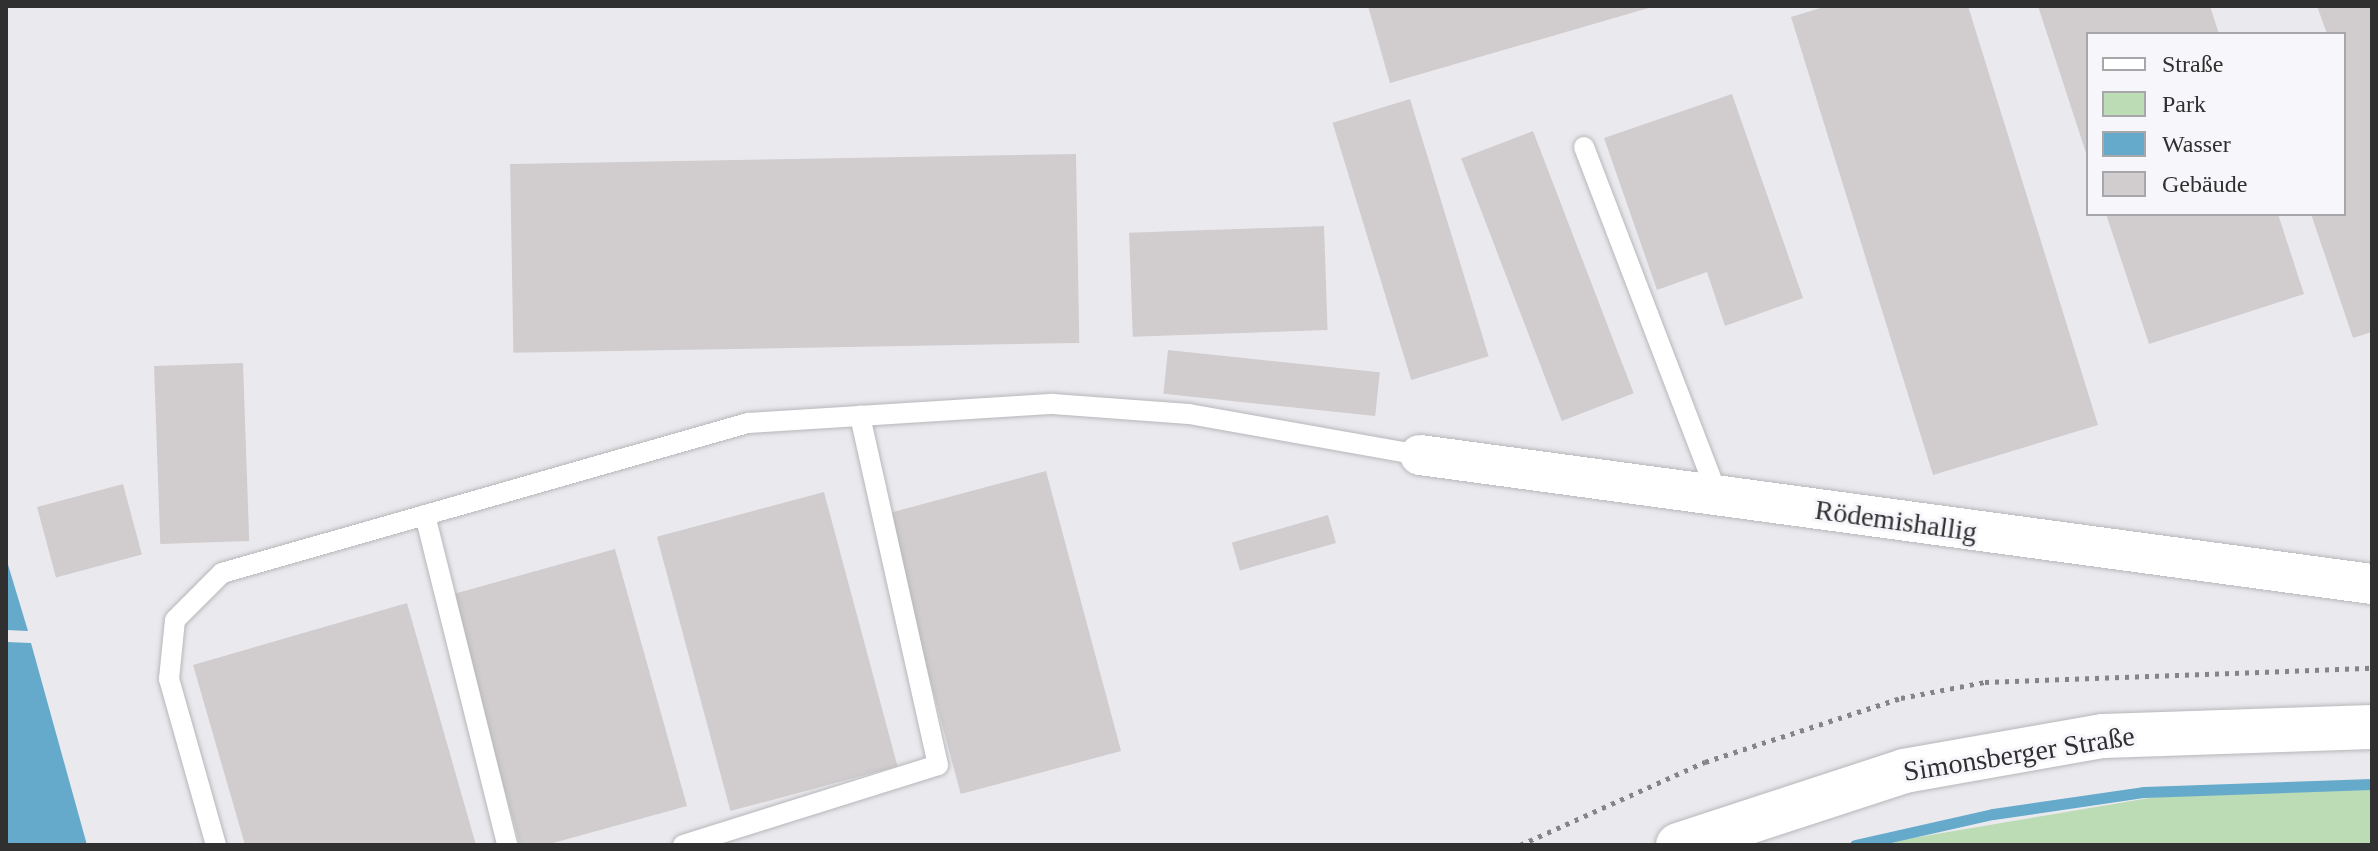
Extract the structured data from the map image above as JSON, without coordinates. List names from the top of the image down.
{
  "streets": {
    "main road": ["Simonsberger Straße"],
    "street": ["Rödemishallig"]
  },
  "legend": [
    "Straße",
    "Park",
    "Wasser",
    "Gebäude"
  ]
}
